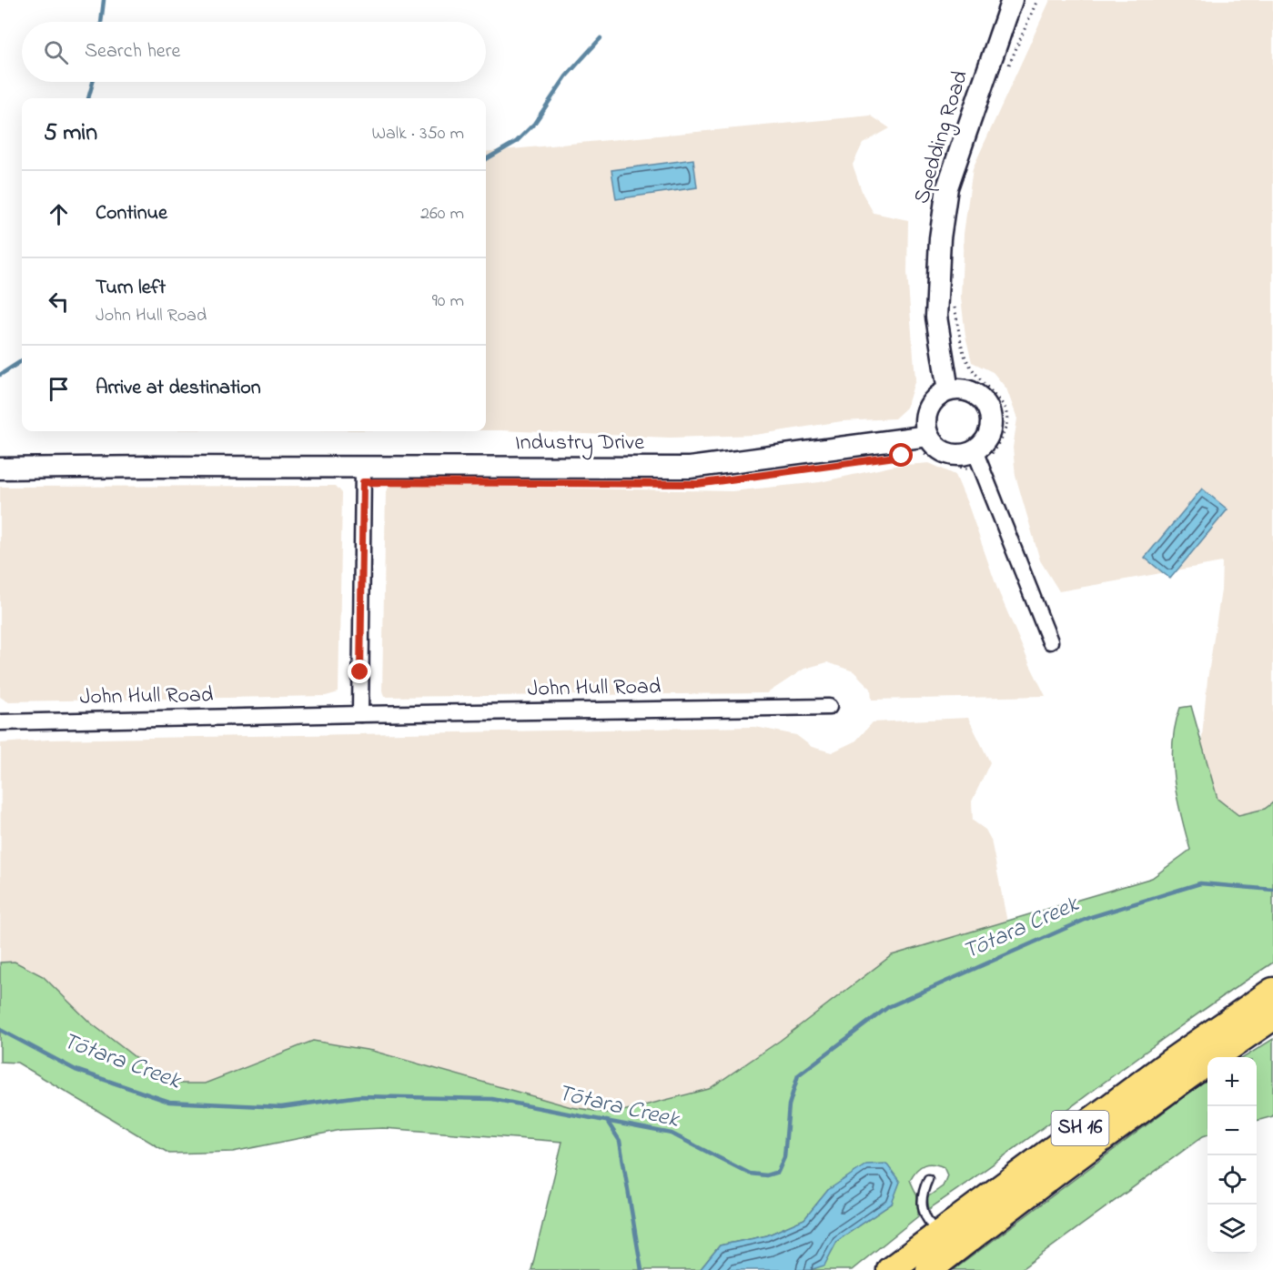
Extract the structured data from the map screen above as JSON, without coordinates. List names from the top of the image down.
{
  "streets": {
    "highway": ["SH 16"],
    "street": ["Spedding Road", "Industry Drive", "John Hull Road"]
  },
  "crossings": [
    ["Spedding Road", "Industry Drive"]
  ],
  "water": ["Tōtara Creek"],
  "page": {
    "search": "Search here",
    "heading": ["5 min", "Walk · 350 m"],
    "list": [
      ["Continue", "260 m"],
      ["Turn left", "John Hull Road", "90 m"],
      "Arrive at destination"
    ],
    "map_buttons": ["+", "−"]
  }
}
